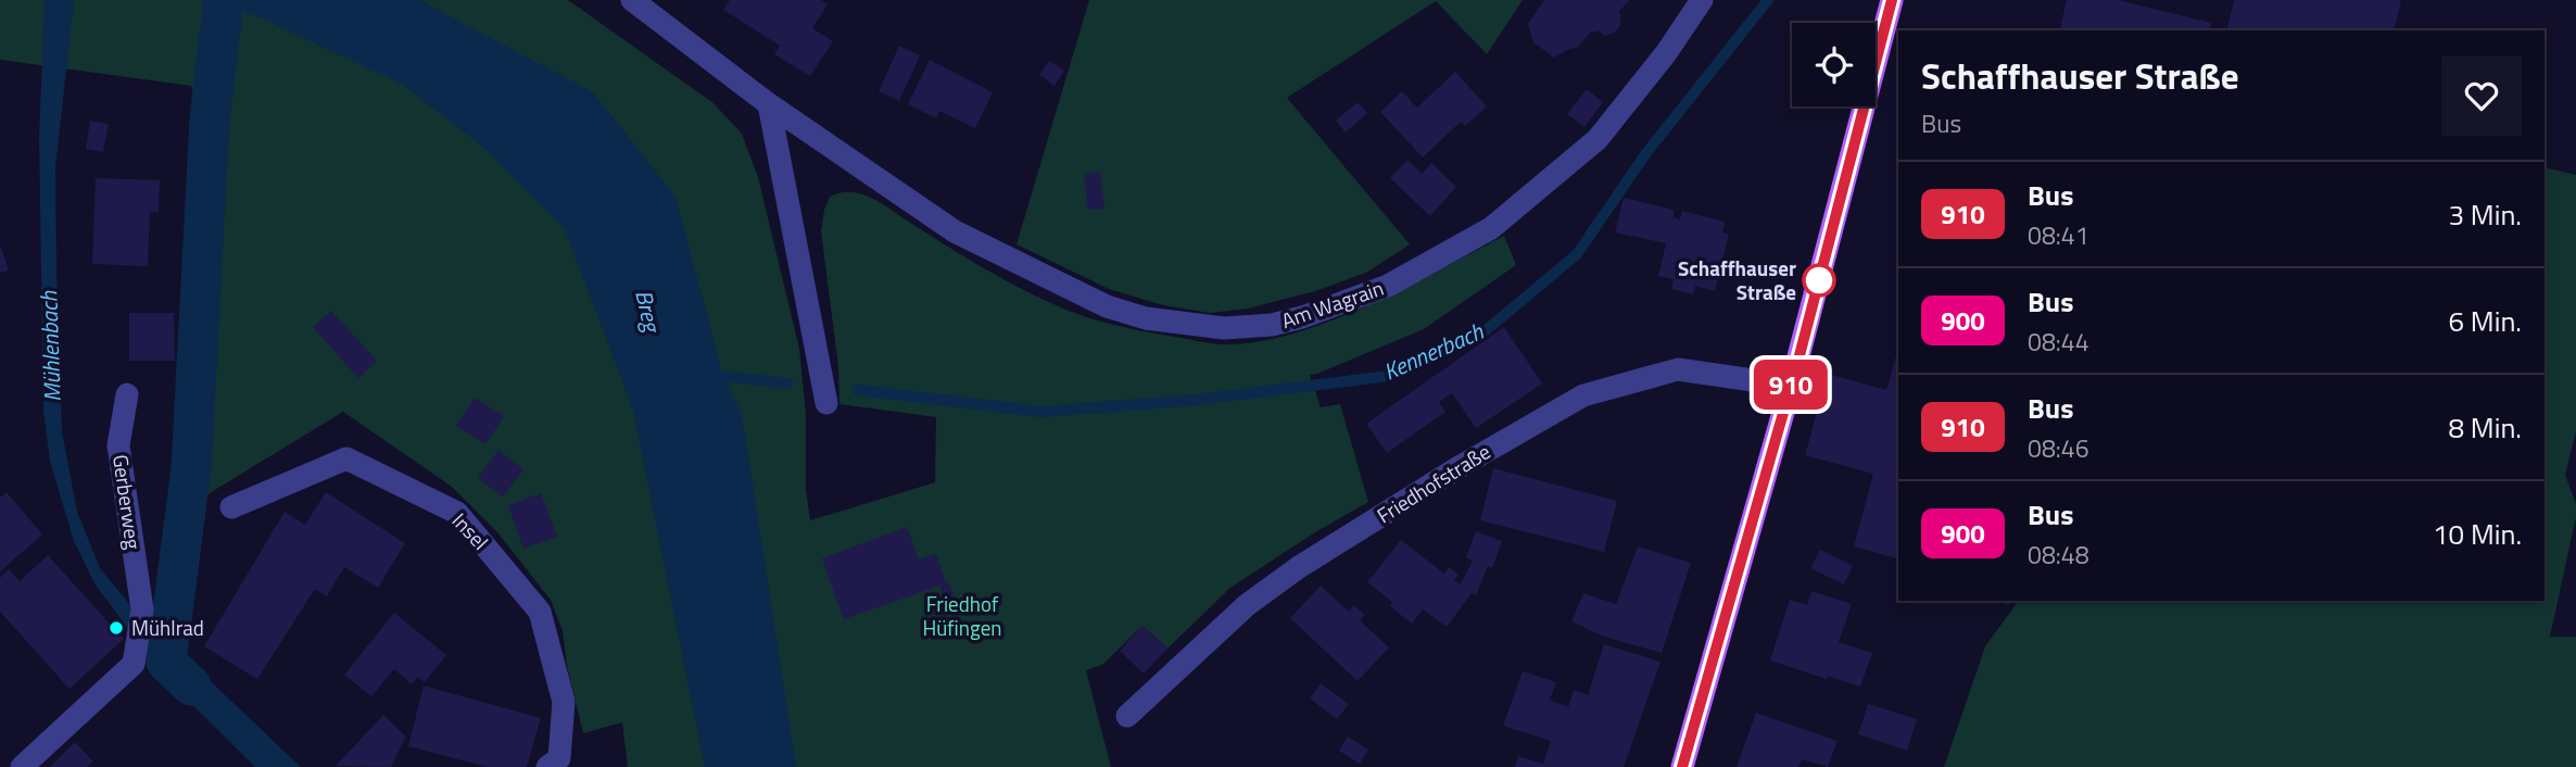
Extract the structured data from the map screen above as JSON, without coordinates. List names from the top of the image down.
{
  "streets": {
    "street": [
      "Am Wagrain",
      "Friedhofstraße",
      "Gerberweg",
      "Insel"
    ]
  },
  "water": ["Breg", "Mühlenbach", "Kennerbach"],
  "parks": ["Friedhof Hüfingen"],
  "places": ["Schaffhauser Straße", "Mühlrad"],
  "lines": ["bus line 910"],
  "page": {
    "on_map": "910",
    "heading": ["Schaffhauser Straße", "Bus"],
    "list": [
      {
        "mark": "910",
        "name": "Bus",
        "note": "08:41",
        "value": "3 Min."
      },
      {
        "mark": "900",
        "name": "Bus",
        "note": "08:44",
        "value": "6 Min."
      },
      {
        "mark": "910",
        "name": "Bus",
        "note": "08:46",
        "value": "8 Min."
      },
      {
        "mark": "900",
        "name": "Bus",
        "note": "08:48",
        "value": "10 Min."
      }
    ]
  }
}
